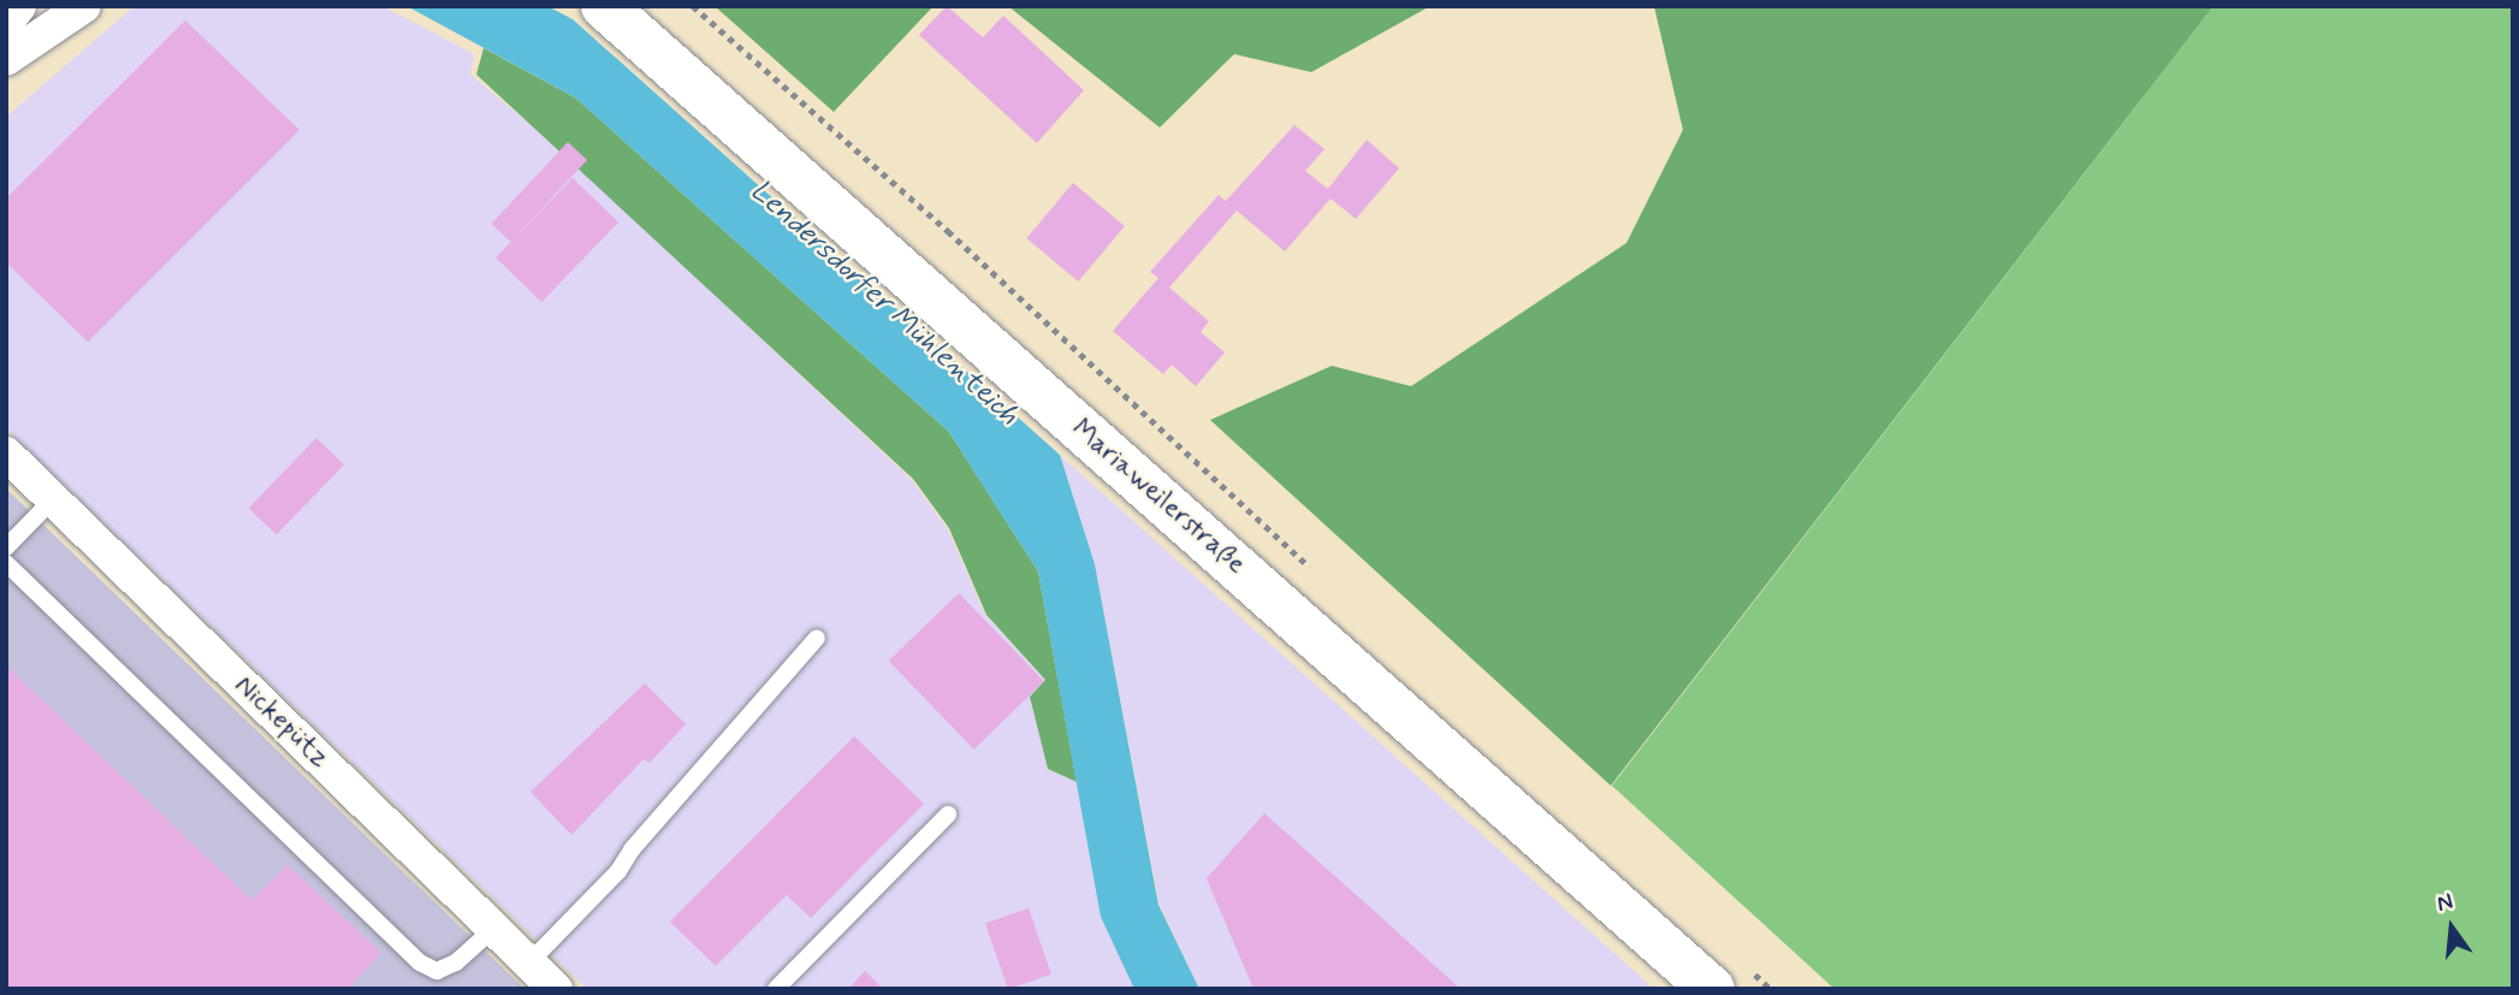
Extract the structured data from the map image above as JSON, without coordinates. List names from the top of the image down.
{
  "streets": {
    "main road": ["Mariaweilerstraße"],
    "street": ["Nickepütz"]
  },
  "water": ["Lendersdorfer Mühlenteich"],
  "north": "top"
}
